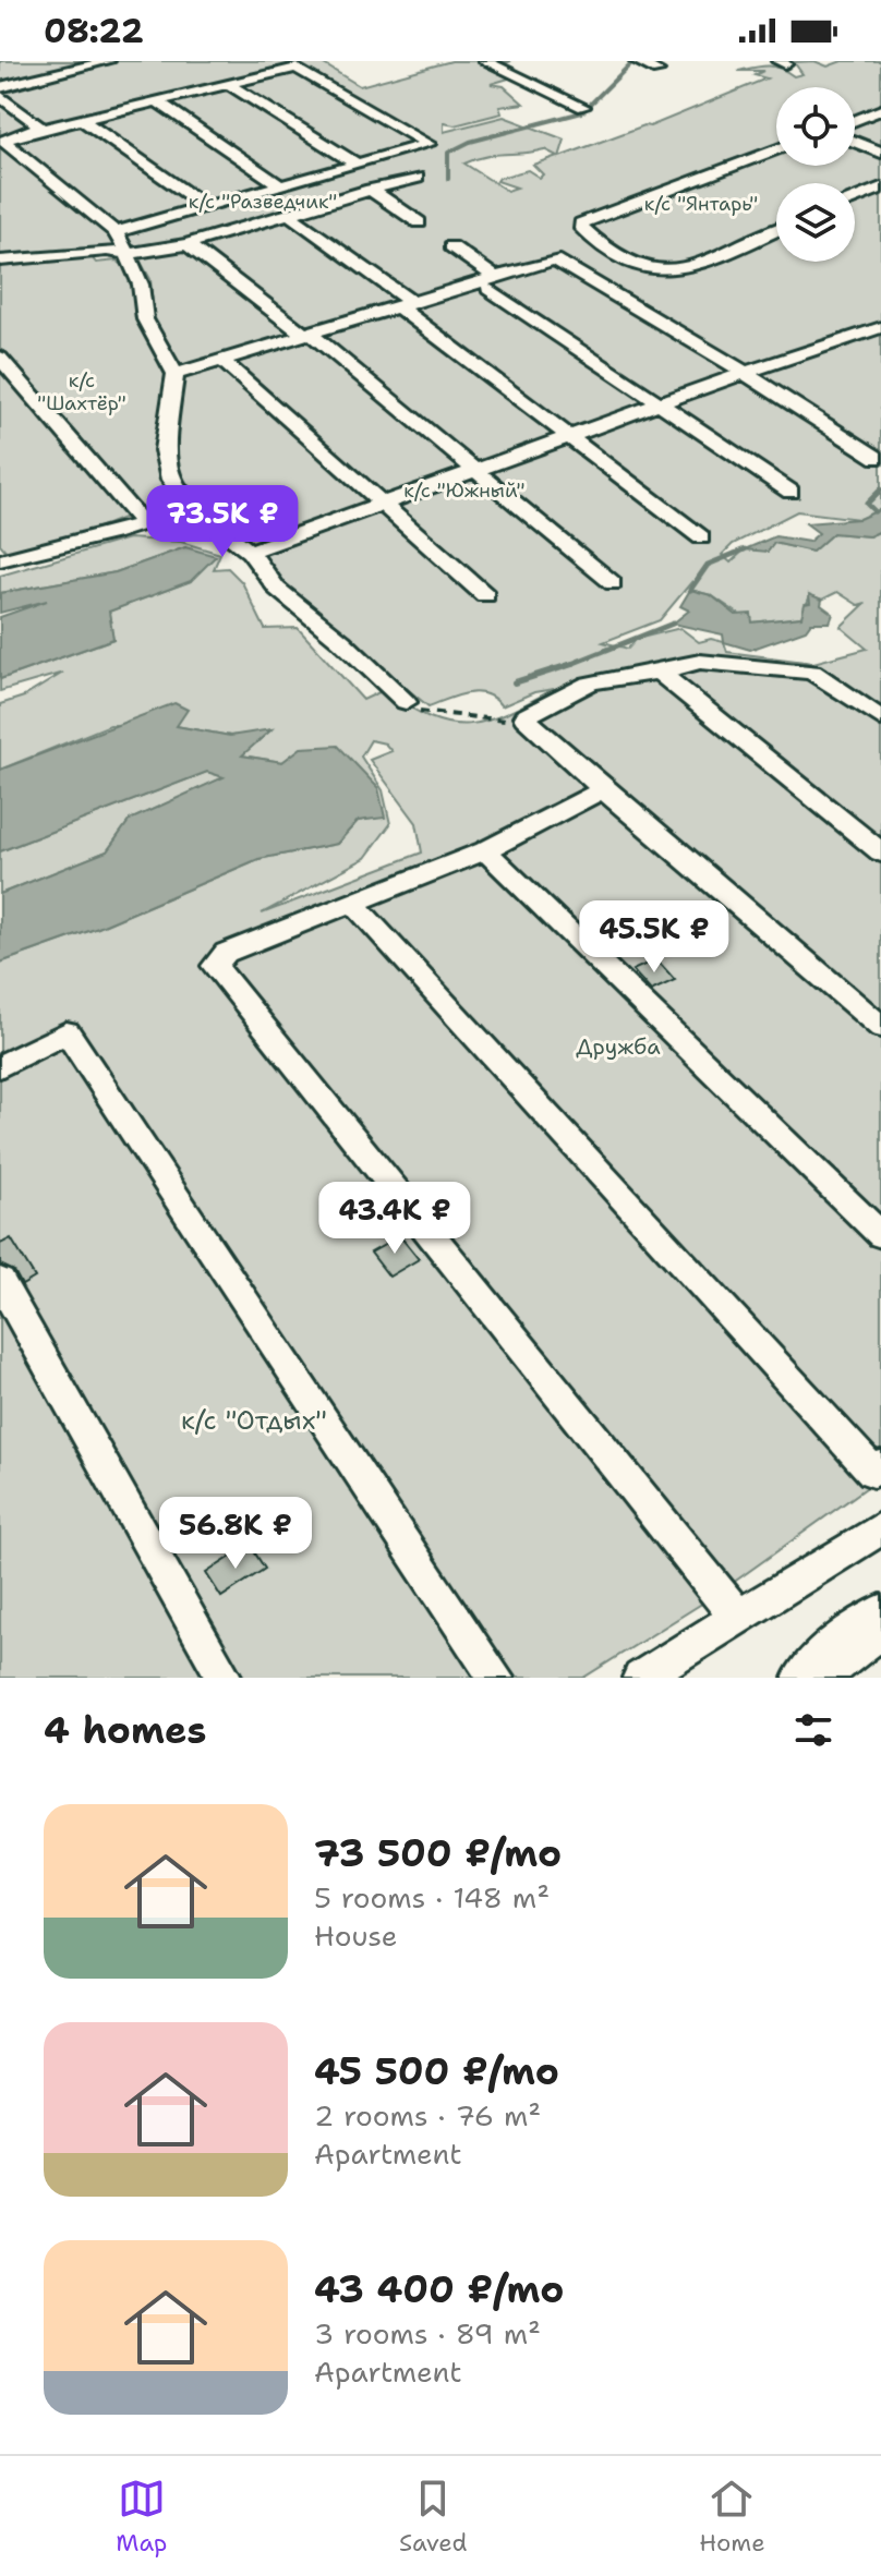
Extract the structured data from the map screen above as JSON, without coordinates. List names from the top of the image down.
{
  "parks": [
    "к/с \"Разведчик\"",
    "к/с \"Янтарь\"",
    "к/с \"Шахтёр\"",
    "к/с \"Южный\"",
    "Дружба",
    "к/с \"Отдых\""
  ],
  "page": {
    "status": "08:22",
    "price": [
      "73.5K ₽",
      "45.5K ₽",
      "43.4K ₽",
      "56.8K ₽"
    ],
    "heading": "4 homes",
    "list": [
      {
        "name": "73 500 ₽/mo",
        "note": "5 rooms · 148 m² · House"
      },
      {
        "name": "45 500 ₽/mo",
        "note": "2 rooms · 76 m² · Apartment"
      },
      {
        "name": "43 400 ₽/mo",
        "note": "3 rooms · 89 m² · Apartment"
      }
    ],
    "tabs": ["Map", "Saved", "Home"]
  }
}
